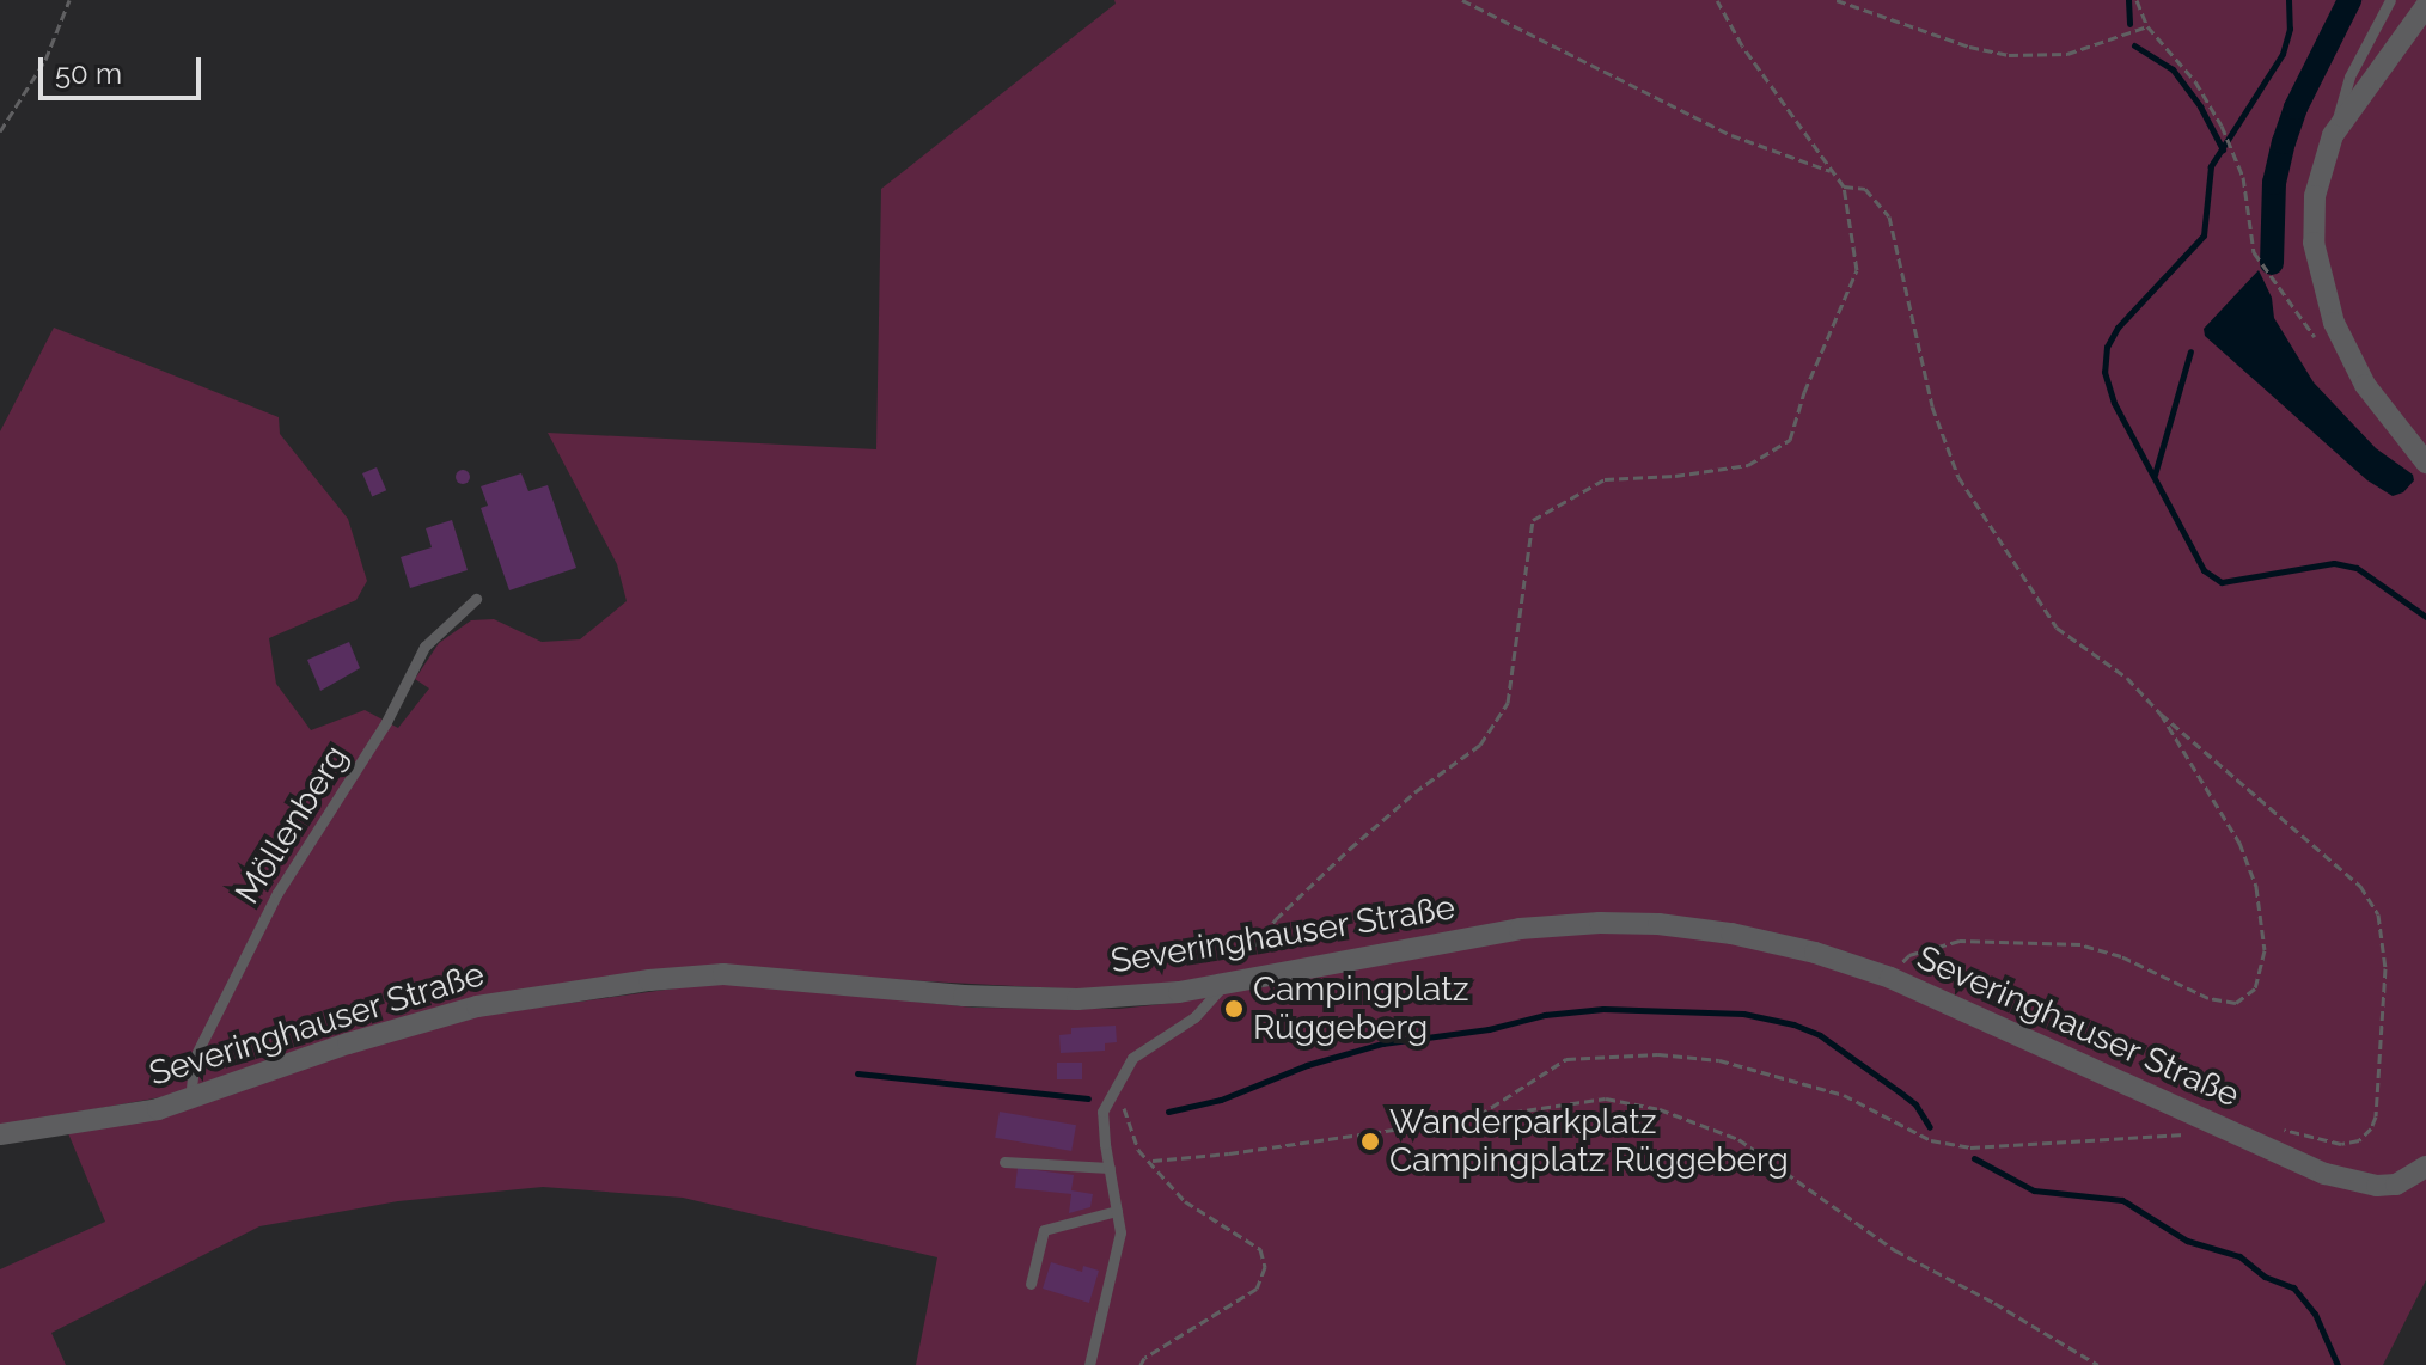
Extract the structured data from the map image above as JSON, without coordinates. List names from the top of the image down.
{
  "streets": {
    "street": ["Severinghauser Straße"],
    "lane": ["Möllenberg"]
  },
  "crossings": [
    ["Möllenberg", "Severinghauser Straße"]
  ],
  "places": ["Campingplatz Rüggeberg", "Wanderparkplatz Campingplatz Rüggeberg"],
  "scale_bar": "50 m"
}
